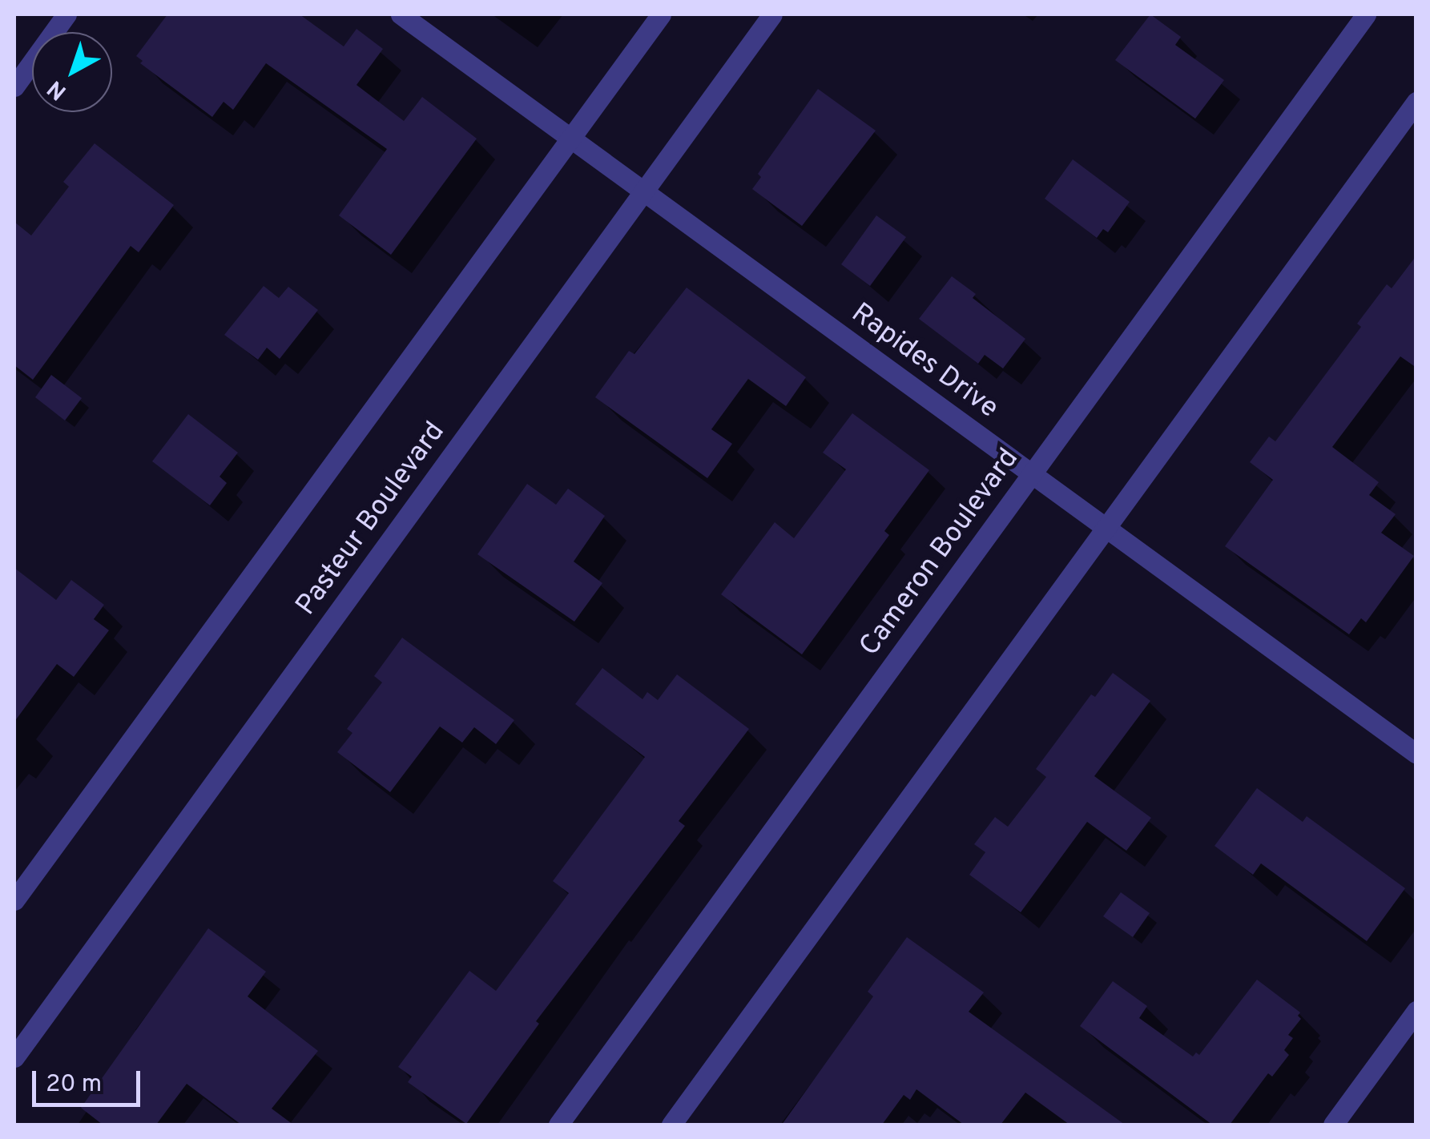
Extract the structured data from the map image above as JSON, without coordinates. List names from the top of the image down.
{
  "streets": {
    "street": ["Rapides Drive", "Pasteur Boulevard", "Cameron Boulevard"]
  },
  "crossings": [
    ["Rapides Drive", "Pasteur Boulevard"],
    ["Rapides Drive", "Cameron Boulevard"]
  ],
  "scale_bar": "20 m",
  "north": "bottom left"
}
